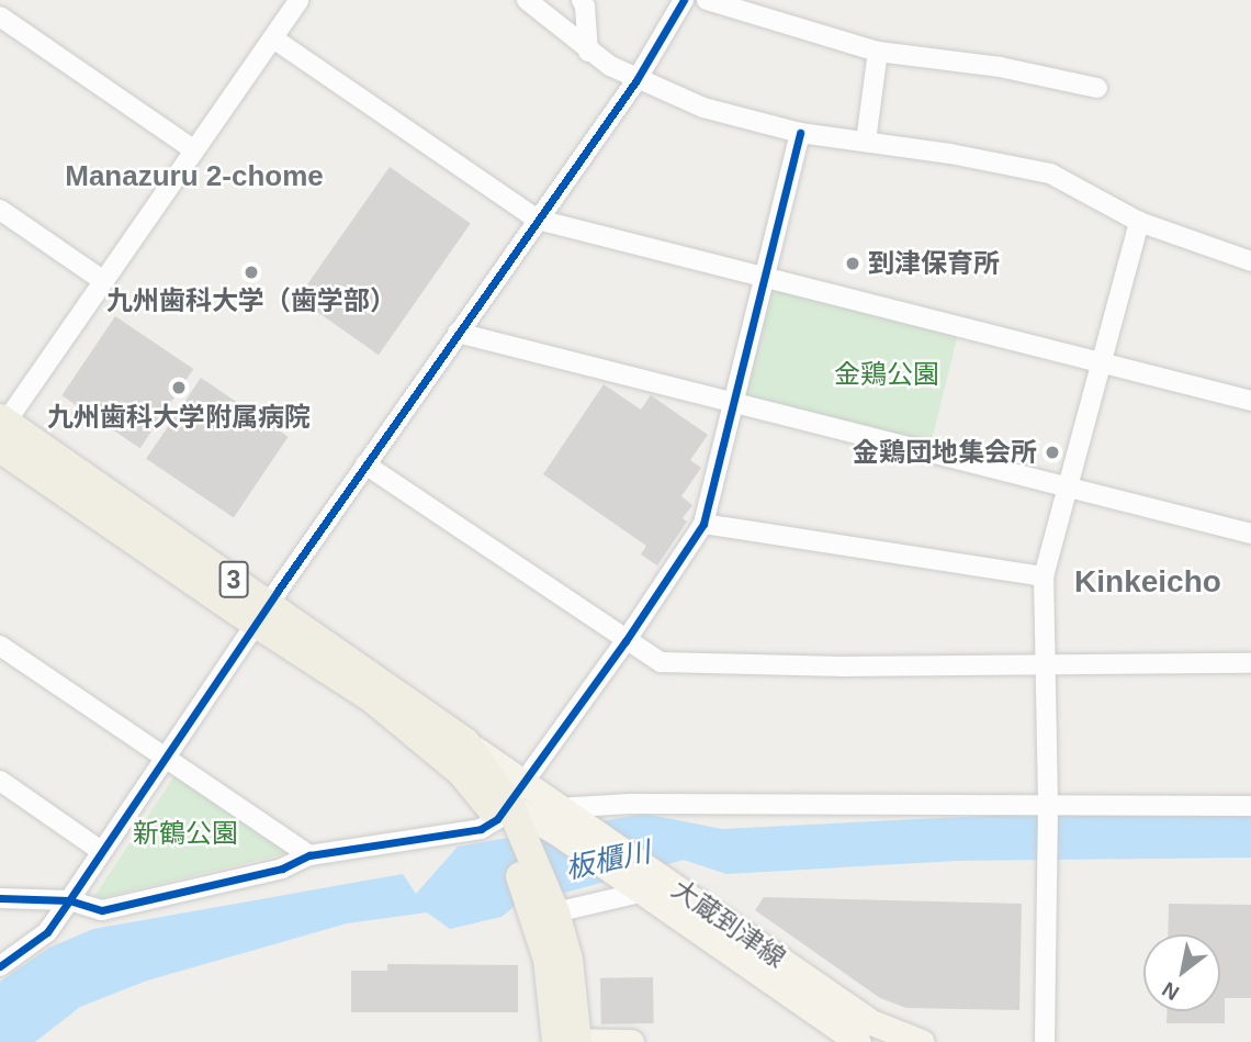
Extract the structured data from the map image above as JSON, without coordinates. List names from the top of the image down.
{
  "streets": {
    "highway": ["3"],
    "main road": ["大蔵到津線"]
  },
  "crossings": [
    ["3", "大蔵到津線"]
  ],
  "districts": ["Manazuru 2-chome", "Kinkeicho"],
  "water": ["板櫃川"],
  "parks": ["金鶏公園", "新鶴公園"],
  "places": [
    "到津保育所",
    "九州歯科大学（歯学部）",
    "九州歯科大学附属病院",
    "金鶏団地集会所"
  ],
  "north": "bottom left"
}
